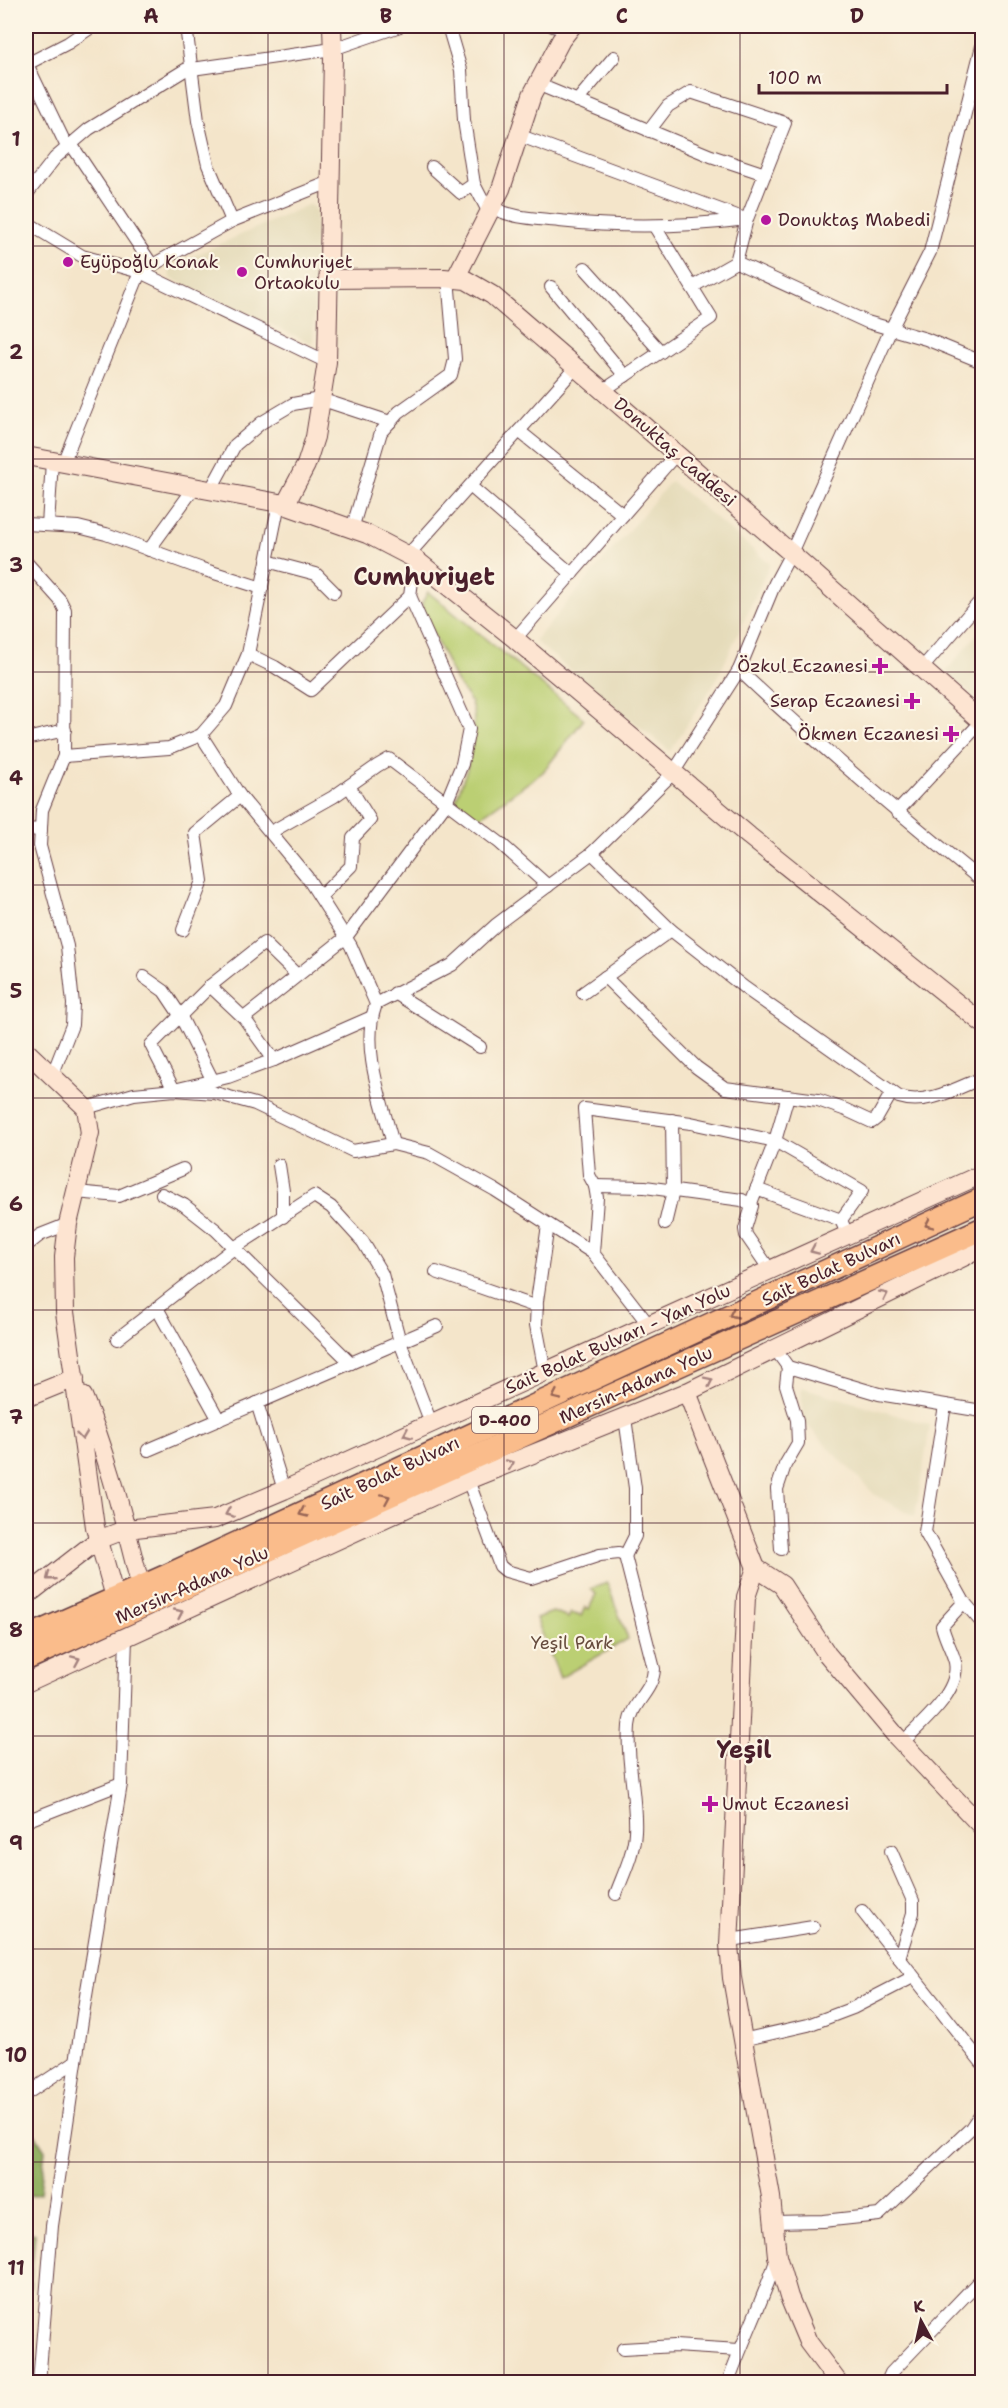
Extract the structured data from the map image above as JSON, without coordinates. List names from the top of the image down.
{
  "streets": {
    "highway": ["Sait Bolat Bulvarı", "Mersin-Adana Yolu", "D-400"],
    "street": ["Donuktaş Caddesi", "Sait Bolat Bulvarı - Yan Yolu"]
  },
  "crossings": [
    ["Sait Bolat Bulvarı", "Mersin-Adana Yolu"],
    ["Mersin-Adana Yolu", "D-400"]
  ],
  "one_way": ["Sait Bolat Bulvarı", "Mersin-Adana Yolu"],
  "districts": ["Cumhuriyet", "Yeşil"],
  "parks": ["Yeşil Park"],
  "places": {
    "other": ["Donuktaş Mabedi", "Eyüpoğlu Konak", "Cumhuriyet Ortaokulu"],
    "health": [
      "Özkul Eczanesi",
      "Serap Eczanesi",
      "Ökmen Eczanesi",
      "Umut Eczanesi"
    ]
  },
  "scale_bar": "100 m",
  "north": "top",
  "grid": {
    "columns": [
      "A",
      "B",
      "C",
      "D"
    ],
    "rows": [
      "1",
      "2",
      "3",
      "4",
      "5",
      "6",
      "7",
      "8",
      "9",
      "10",
      "11"
    ]
  }
}
